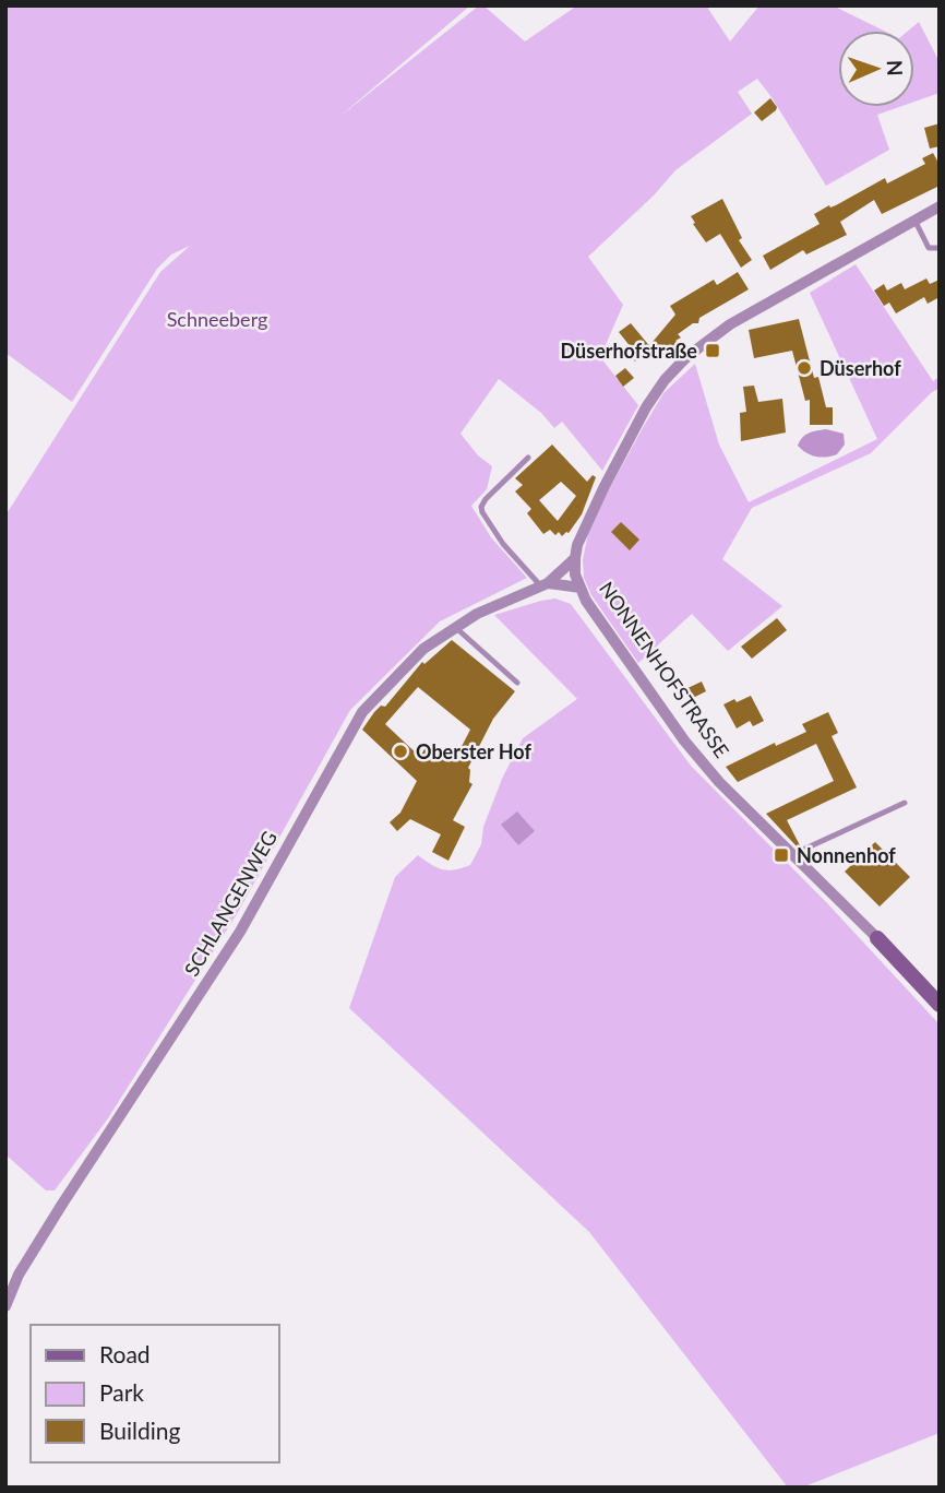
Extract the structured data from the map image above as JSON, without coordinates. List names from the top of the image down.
{
  "streets": {
    "street": ["NONNENHOFSTRASSE", "SCHLANGENWEG"]
  },
  "crossings": [
    ["NONNENHOFSTRASSE", "SCHLANGENWEG"]
  ],
  "parks": ["Schneeberg"],
  "places": {
    "transit": ["Düserhofstraße", "Nonnenhof"],
    "other": ["Düserhof", "Oberster Hof"]
  },
  "legend": ["Road", "Park", "Building"],
  "north": "right"
}
